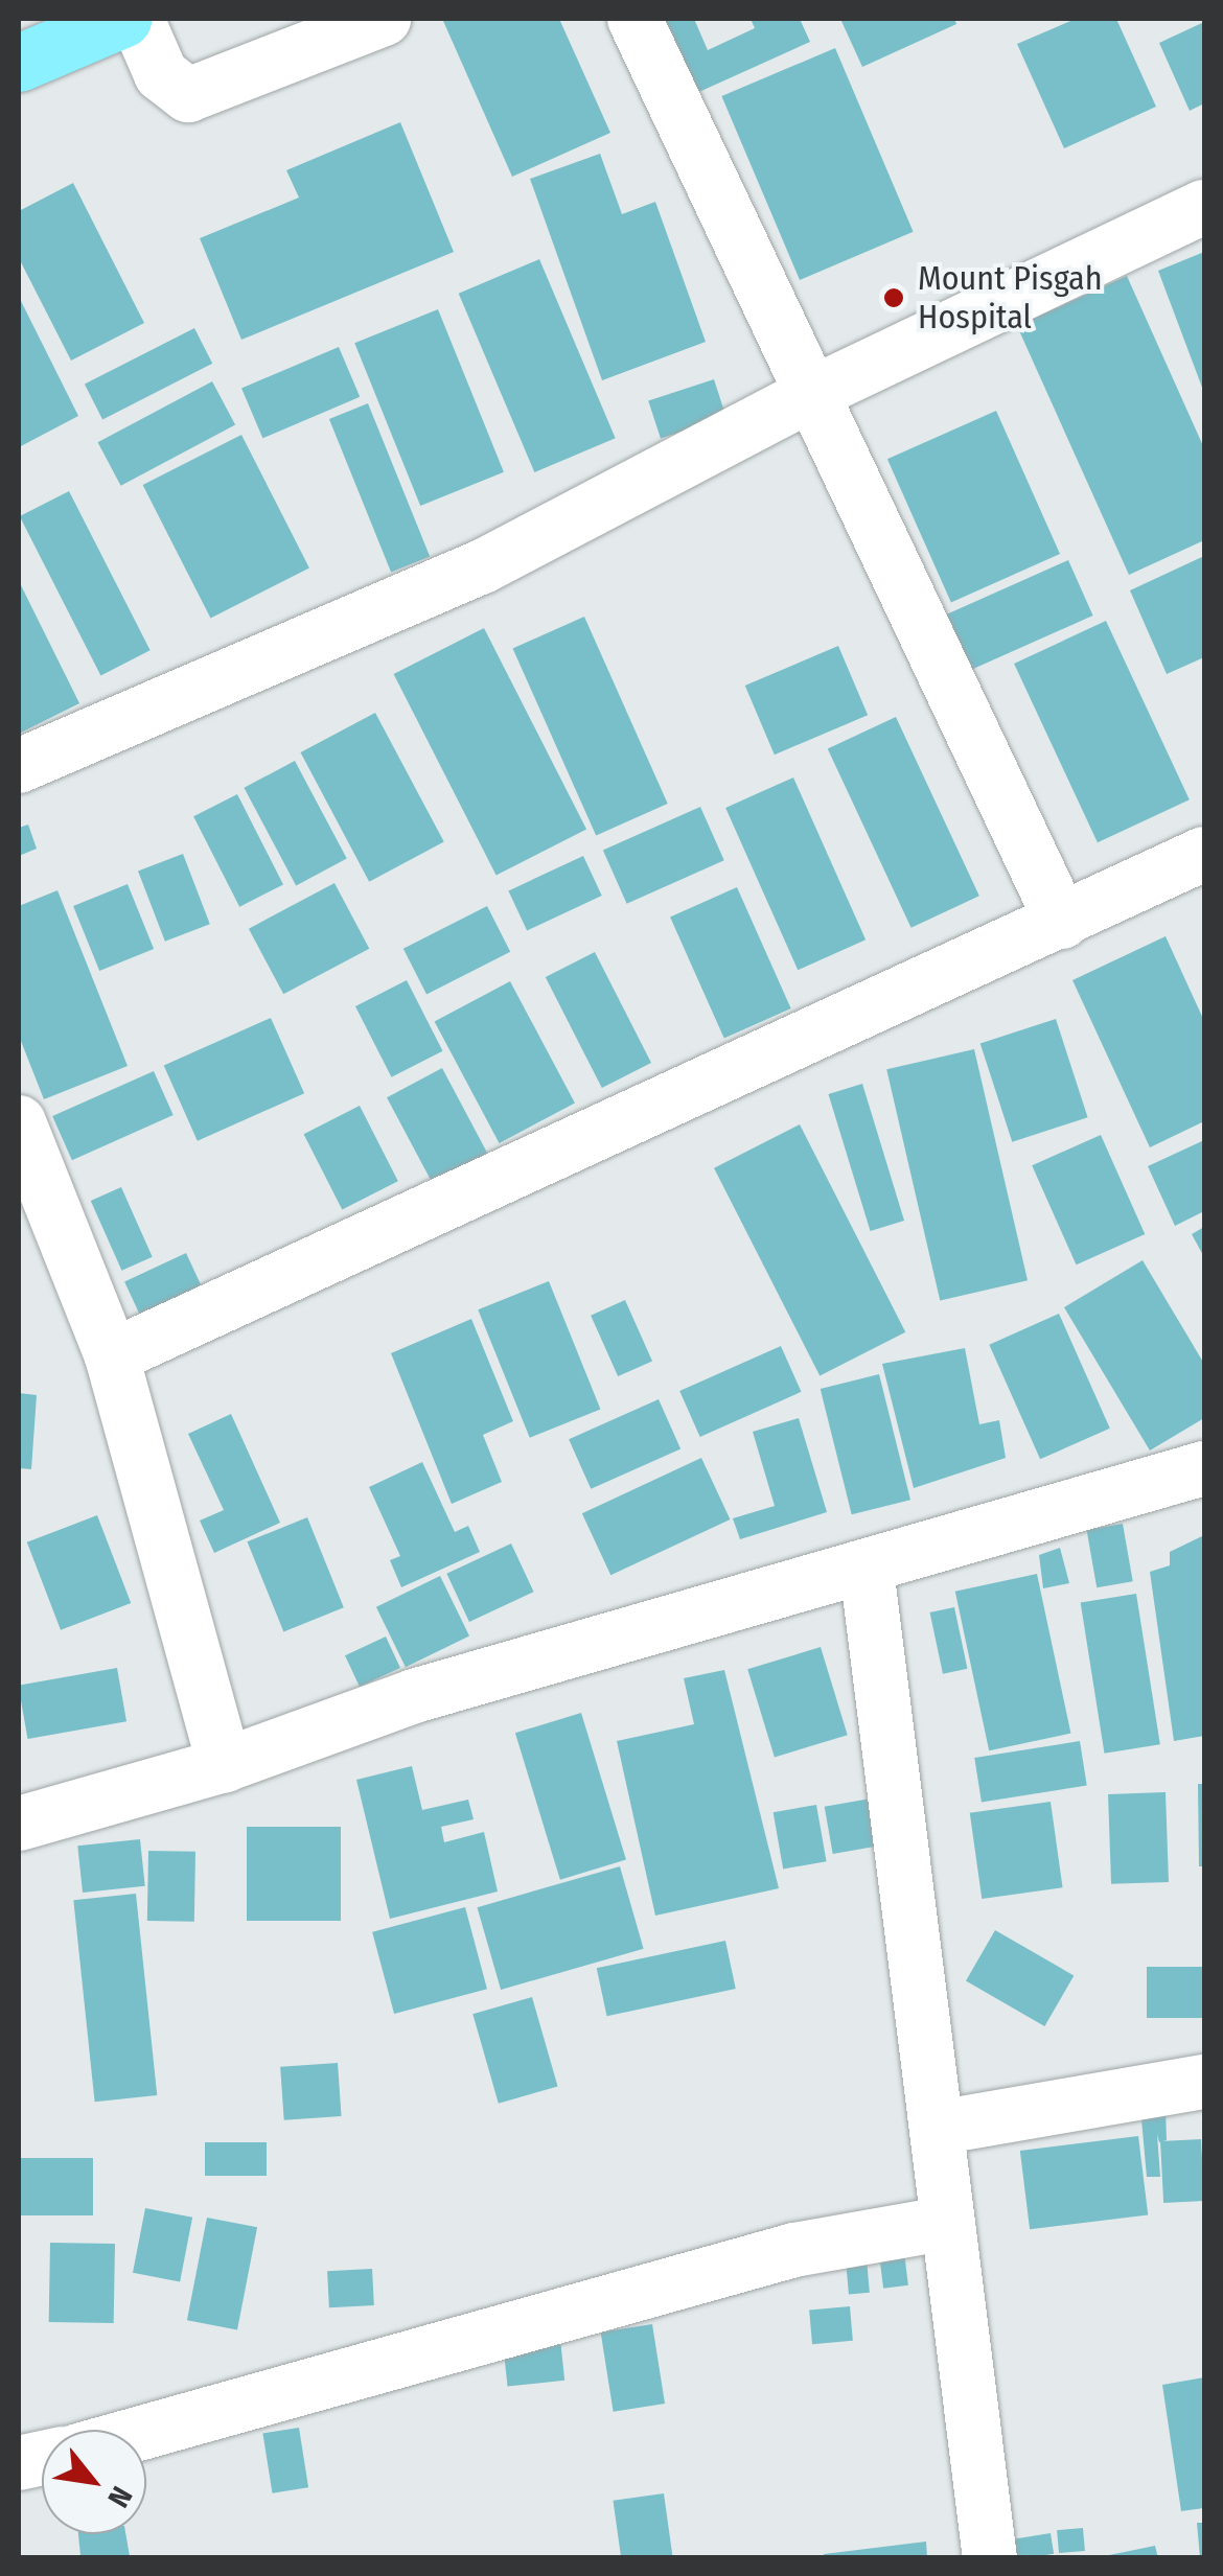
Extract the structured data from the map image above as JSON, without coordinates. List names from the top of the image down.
{
  "places": ["Mount Pisgah Hospital"],
  "north": "bottom right"
}
